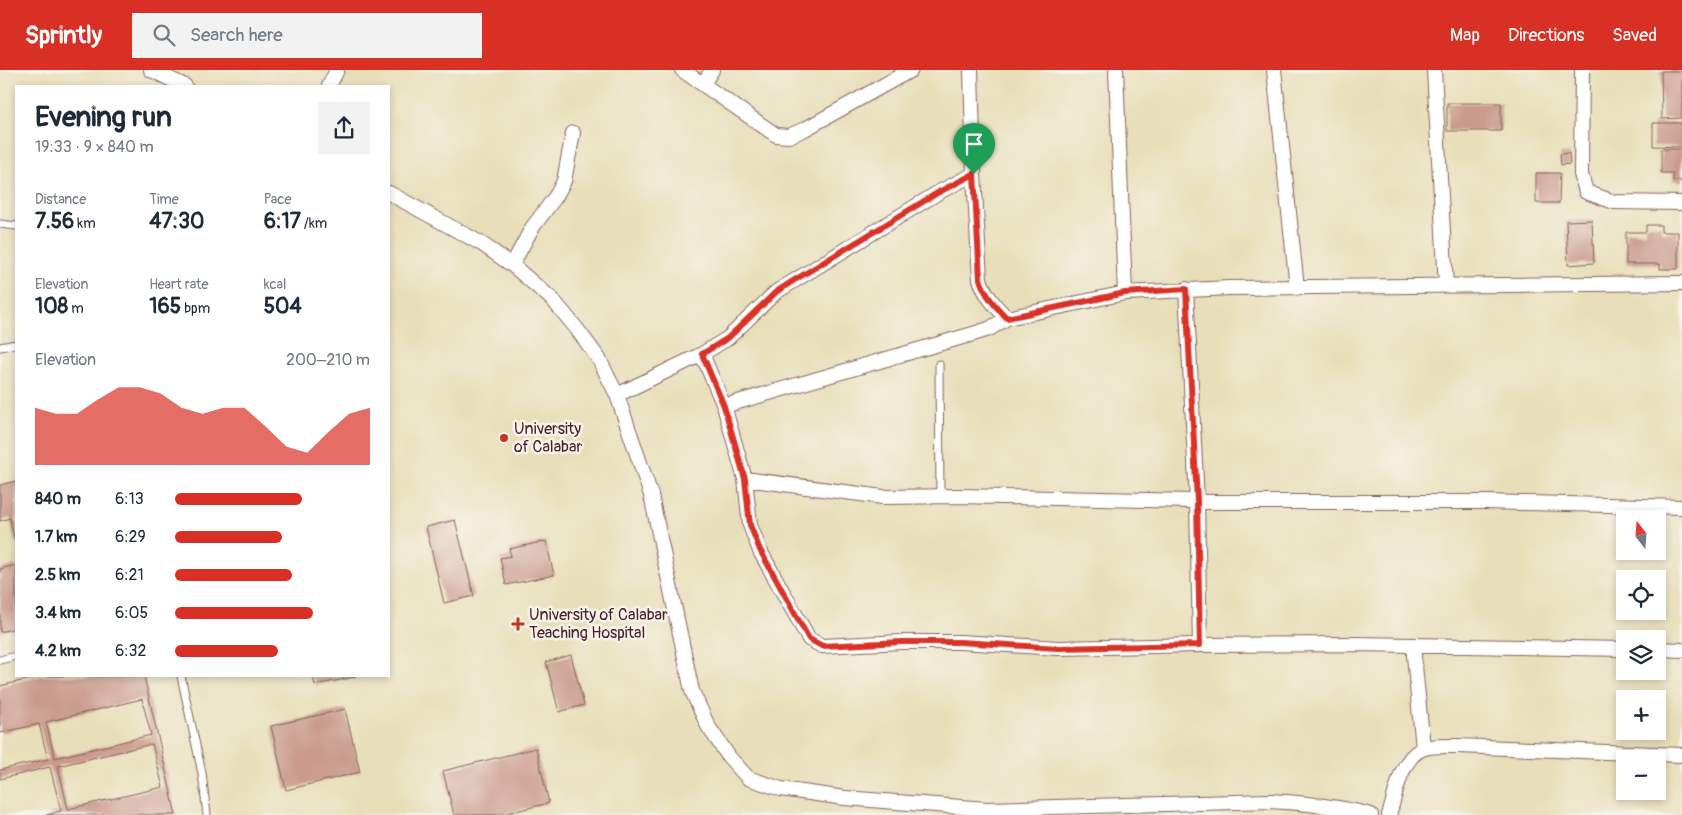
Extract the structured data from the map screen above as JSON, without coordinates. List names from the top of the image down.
{
  "places": {
    "other": ["University of Calabar"],
    "health": ["University of Calabar Teaching Hospital"]
  },
  "north": "top",
  "page": {
    "header": "Sprintly",
    "search": "Search here",
    "nav": ["Map", "Directions", "Saved"],
    "heading": ["Evening run", "19:33 · 9 × 840 m"],
    "stats": [
      ["Distance", "7.56 km"],
      ["Time", "47:30"],
      ["Pace", "6:17 /km"],
      ["Elevation", "108 m"],
      ["Heart rate", "165 bpm"],
      ["kcal", "504"]
    ],
    "chart": ["Elevation", "200–210 m"],
    "list": [
      {
        "name": "840 m",
        "note": "6:13"
      },
      {
        "name": "1.7 km",
        "note": "6:29"
      },
      {
        "name": "2.5 km",
        "note": "6:21"
      },
      {
        "name": "3.4 km",
        "note": "6:05"
      },
      {
        "name": "4.2 km",
        "note": "6:32"
      }
    ],
    "map_buttons": ["+", "−"]
  }
}
